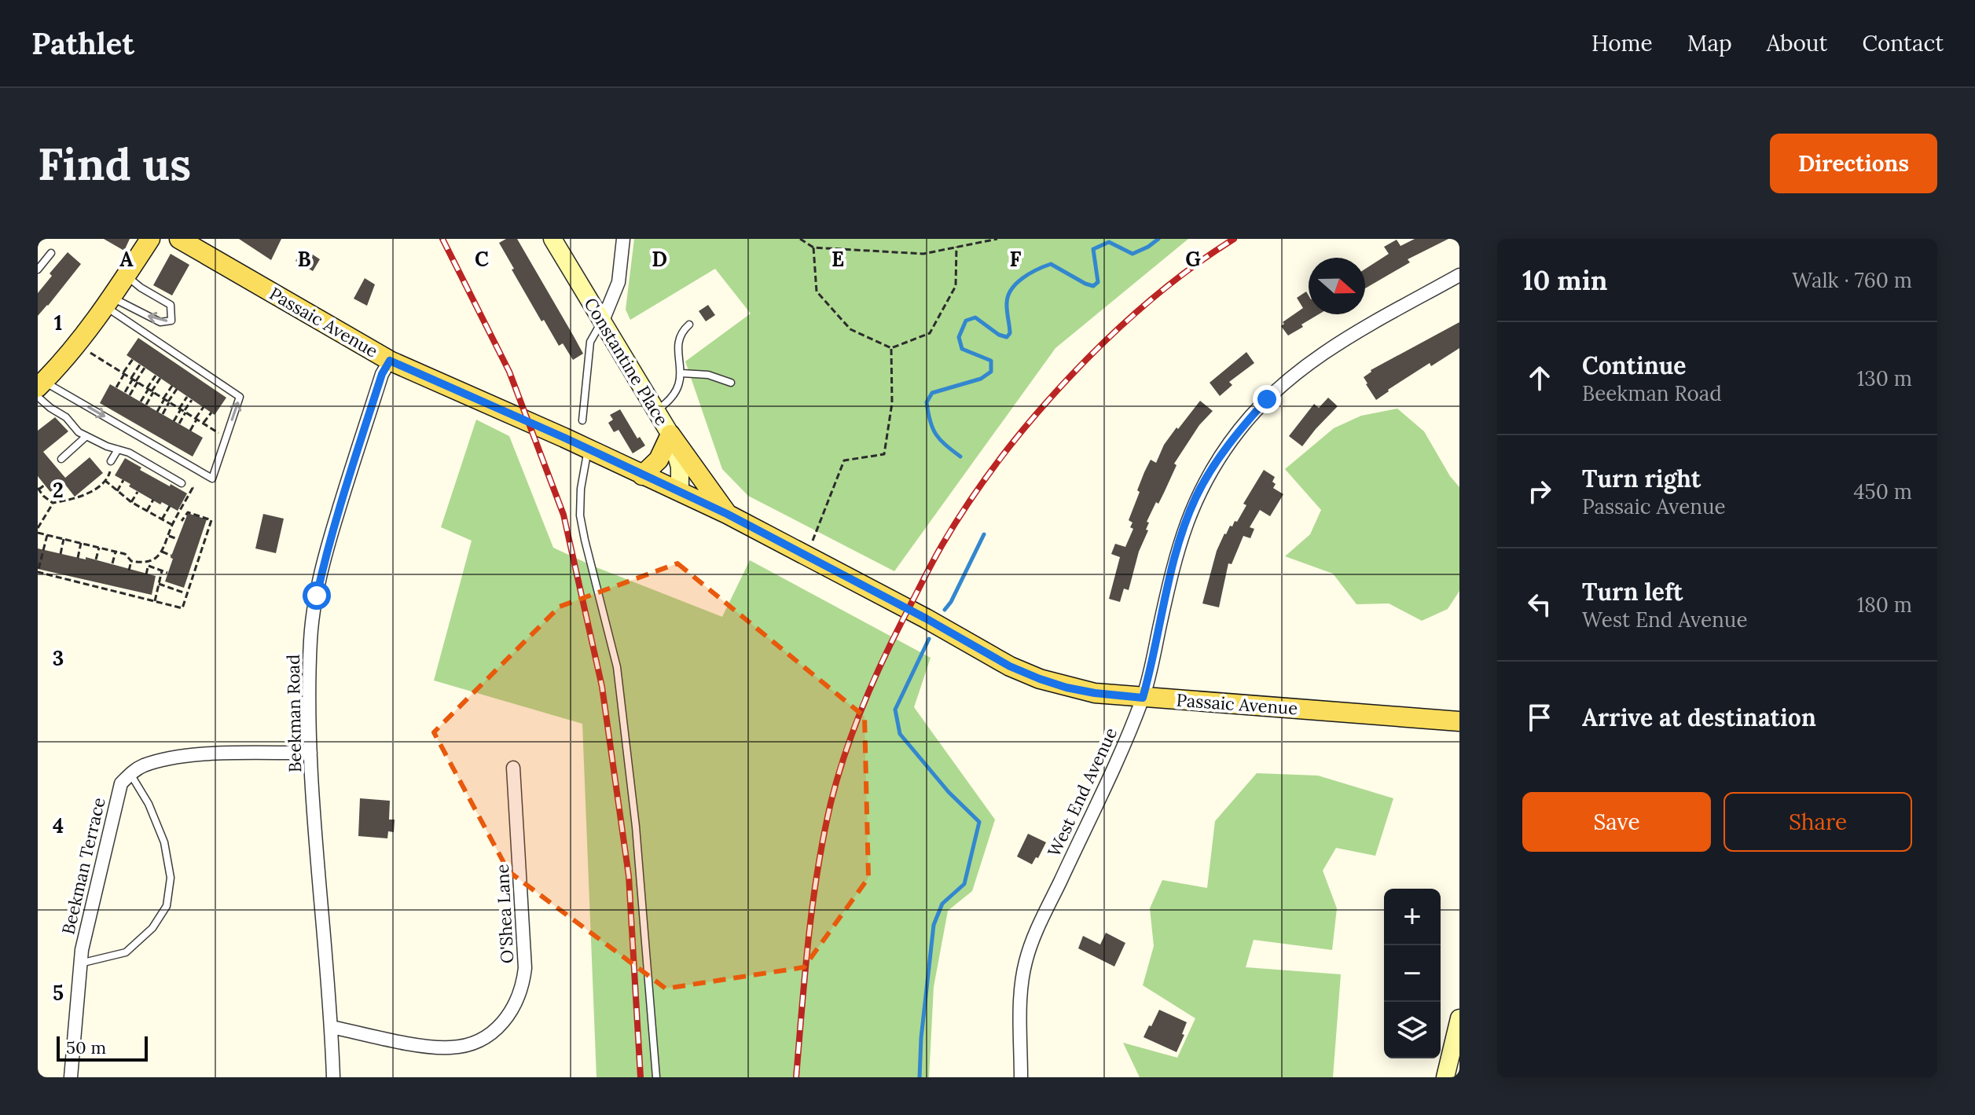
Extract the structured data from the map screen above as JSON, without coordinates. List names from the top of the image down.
{
  "streets": {
    "main road": ["Passaic Avenue"],
    "street": [
      "Constantine Place",
      "Beekman Road",
      "West End Avenue",
      "Beekman Terrace",
      "O'Shea Lane"
    ]
  },
  "crossings": [
    ["Passaic Avenue", "Constantine Place"],
    ["Passaic Avenue", "Beekman Road"],
    ["Passaic Avenue", "West End Avenue"],
    ["Beekman Road", "O'Shea Lane"]
  ],
  "scale_bar": "50 m",
  "north": "right",
  "page": {
    "header": "Pathlet",
    "nav": [
      "Home",
      "Map",
      "About",
      "Contact"
    ],
    "buttons": [
      "Directions",
      ["Save", "Share"]
    ],
    "title": "Find us",
    "heading": ["10 min", "Walk · 760 m"],
    "list": [
      ["Continue", "Beekman Road", "130 m"],
      ["Turn right", "Passaic Avenue", "450 m"],
      ["Turn left", "West End Avenue", "180 m"],
      "Arrive at destination"
    ],
    "map_buttons": ["+", "−"],
    "scale": "50 m"
  },
  "grid": {
    "columns": [
      "A",
      "B",
      "C",
      "D",
      "E",
      "F",
      "G"
    ],
    "rows": [
      "1",
      "2",
      "3",
      "4",
      "5"
    ]
  }
}
